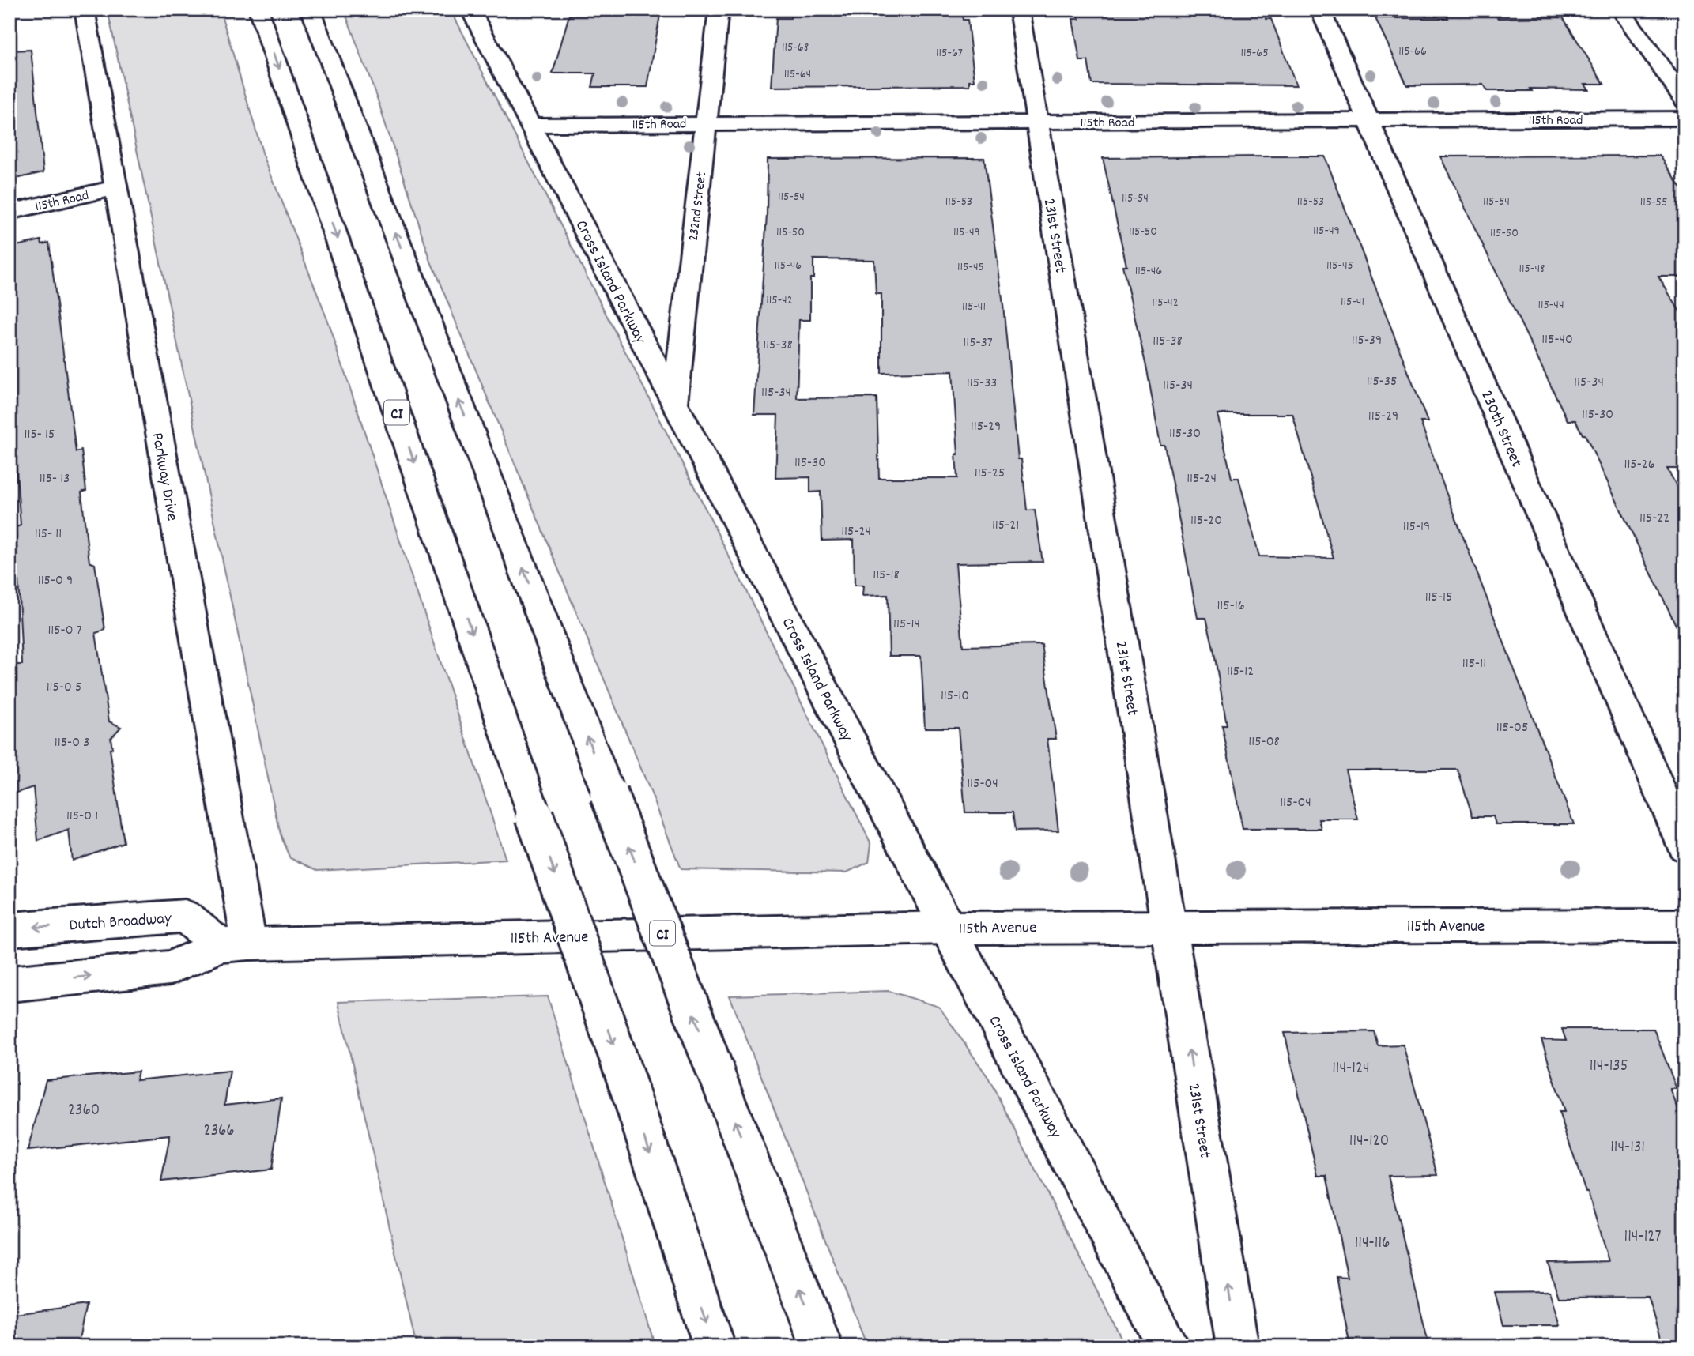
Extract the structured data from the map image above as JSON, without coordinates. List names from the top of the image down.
{
  "streets": {
    "main road": [
      "115th Road",
      "232nd Street",
      "231st Street",
      "Cross Island Parkway",
      "CI",
      "230th Street",
      "Parkway Drive",
      "Dutch Broadway",
      "115th Avenue"
    ]
  },
  "crossings": [
    ["115th Road", "232nd Street"],
    ["115th Road", "231st Street"],
    ["115th Road", "Cross Island Parkway"],
    ["115th Road", "230th Street"],
    ["115th Road", "Parkway Drive"],
    ["232nd Street", "Cross Island Parkway"],
    ["231st Street", "115th Avenue"],
    ["Cross Island Parkway", "115th Avenue"],
    ["Parkway Drive", "Dutch Broadway"],
    ["Parkway Drive", "115th Avenue"],
    ["Dutch Broadway", "115th Avenue"]
  ],
  "house_numbers": [
    "115-68",
    "115-66",
    "115-67",
    "115-65",
    "115-64",
    "115-54",
    "115-54",
    "115-53",
    "115-53",
    "115-54",
    "115-55",
    "115-49",
    "115-50",
    "115-50",
    "115-49",
    "115-50",
    "115-46",
    "115-45",
    "115-45",
    "115-48",
    "115-46",
    "115-42",
    "115-41",
    "115-42",
    "115-44",
    "115-41",
    "115-40",
    "115-39",
    "115-38",
    "115-37",
    "115-38",
    "115-35",
    "115-34",
    "115-33",
    "115-34",
    "115-34",
    "115-30",
    "115-29",
    "115-29",
    "115-30",
    "115- 15",
    "115-30",
    "115-26",
    "115-25",
    "115- 13",
    "115-24",
    "115-22",
    "115-20",
    "115-21",
    "115-19",
    "115-24",
    "115- 11",
    "115-18",
    "115-0 9",
    "115-15",
    "115-16",
    "115-14",
    "115-0 7",
    "115-11",
    "115-12",
    "115-0 5",
    "115-10",
    "115-05",
    "115-08",
    "115-0 3",
    "115-04",
    "115-04",
    "115-0 1",
    "114-135",
    "114-124",
    "2360",
    "2366",
    "114-120",
    "114-131",
    "114-127",
    "114-116"
  ]
}
